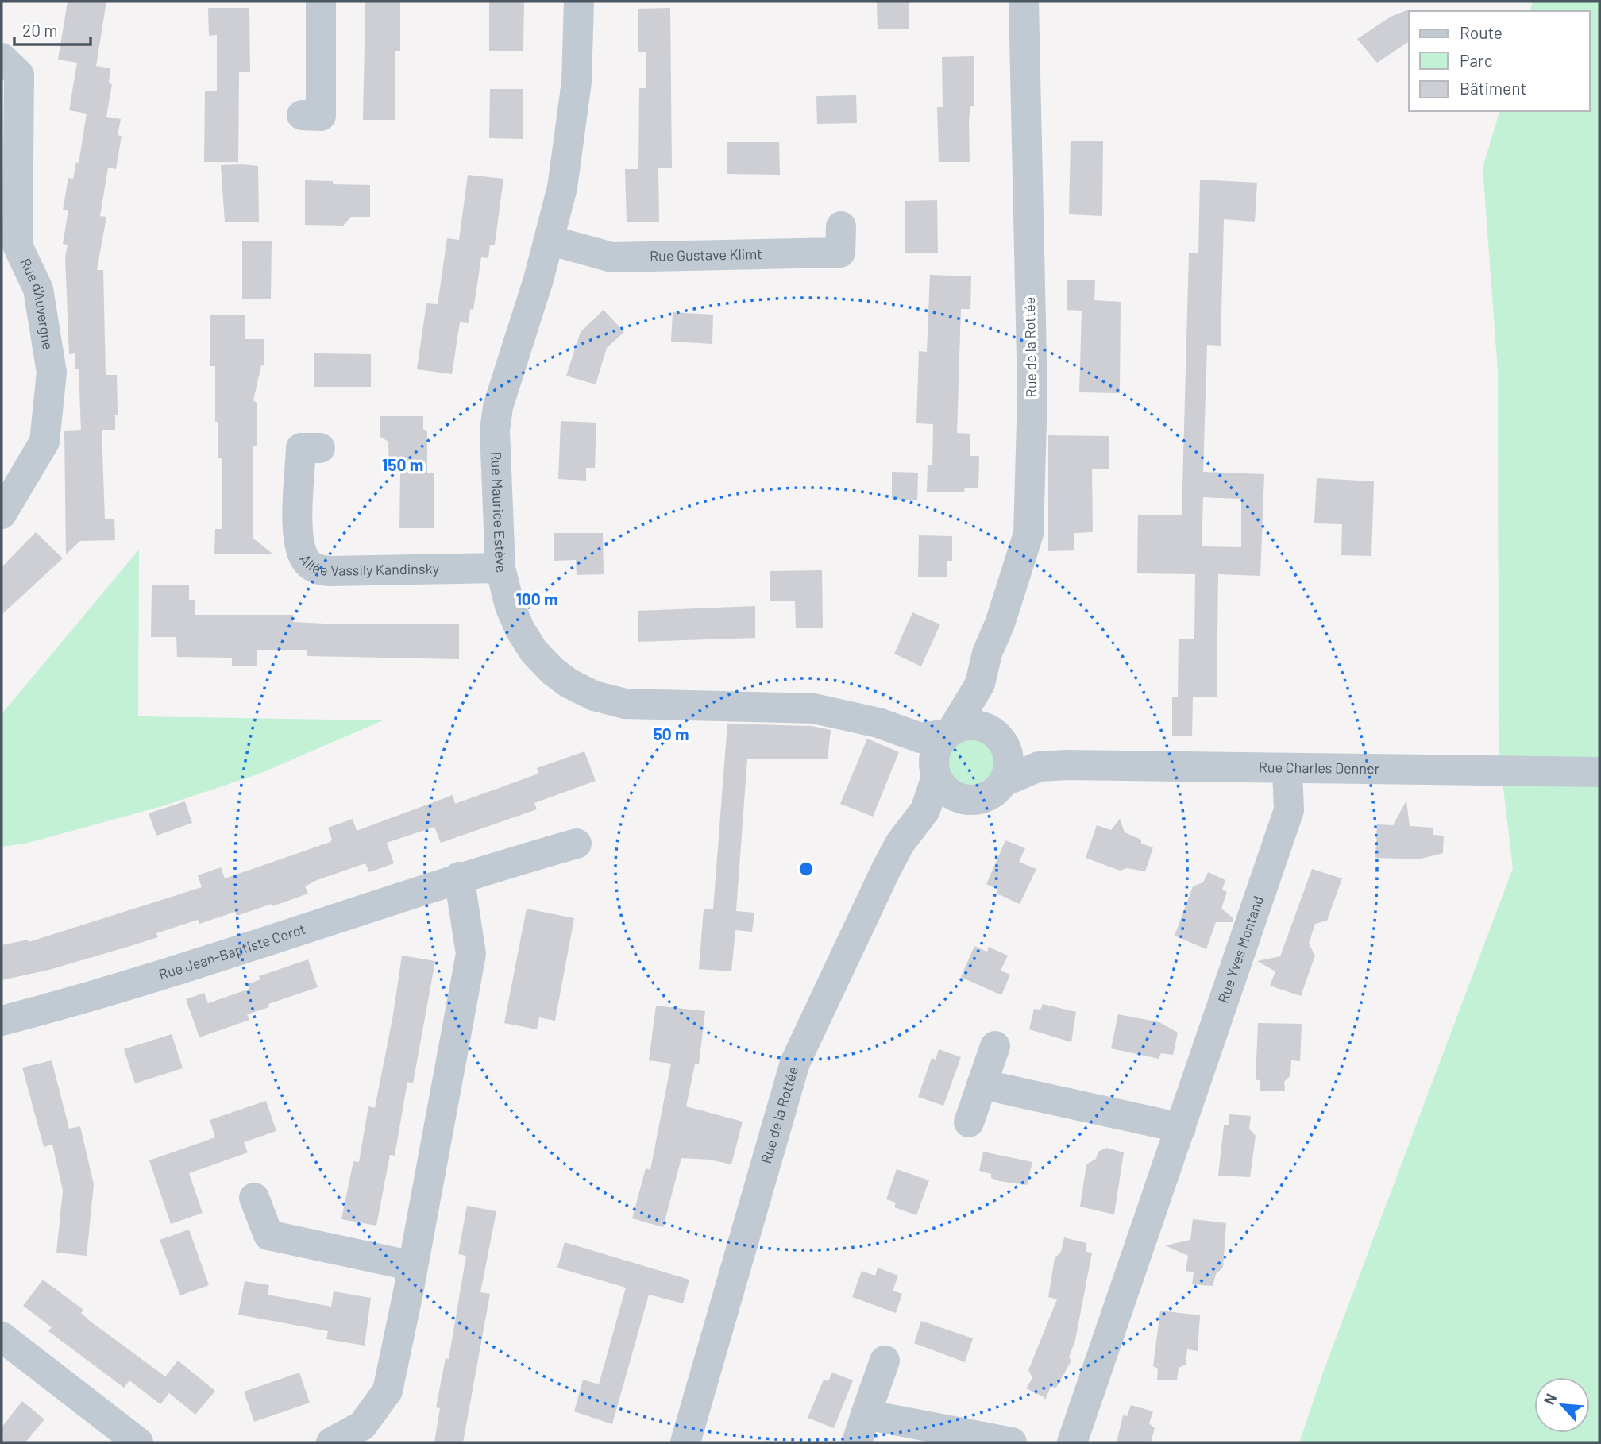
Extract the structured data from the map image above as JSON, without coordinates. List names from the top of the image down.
{
  "streets": {
    "street": [
      "Rue Gustave Klimt",
      "Rue d'Auvergne",
      "Rue de la Rottée",
      "Rue Maurice Estève",
      "Allée Vassily Kandinsky",
      "Rue Charles Denner",
      "Rue Yves Montand",
      "Rue Jean-Baptiste Corot"
    ]
  },
  "crossings": [
    ["Rue Gustave Klimt", "Rue Maurice Estève"],
    ["Rue de la Rottée", "Rue Maurice Estève"],
    ["Rue de la Rottée", "Rue Charles Denner"],
    ["Rue Maurice Estève", "Allée Vassily Kandinsky"],
    ["Rue Maurice Estève", "Rue Charles Denner"],
    ["Rue Charles Denner", "Rue Yves Montand"]
  ],
  "legend": ["Route", "Parc", "Bâtiment"],
  "scale_bar": "20 m",
  "north": "top left",
  "rings": ["150 m", "100 m", "50 m"]
}
